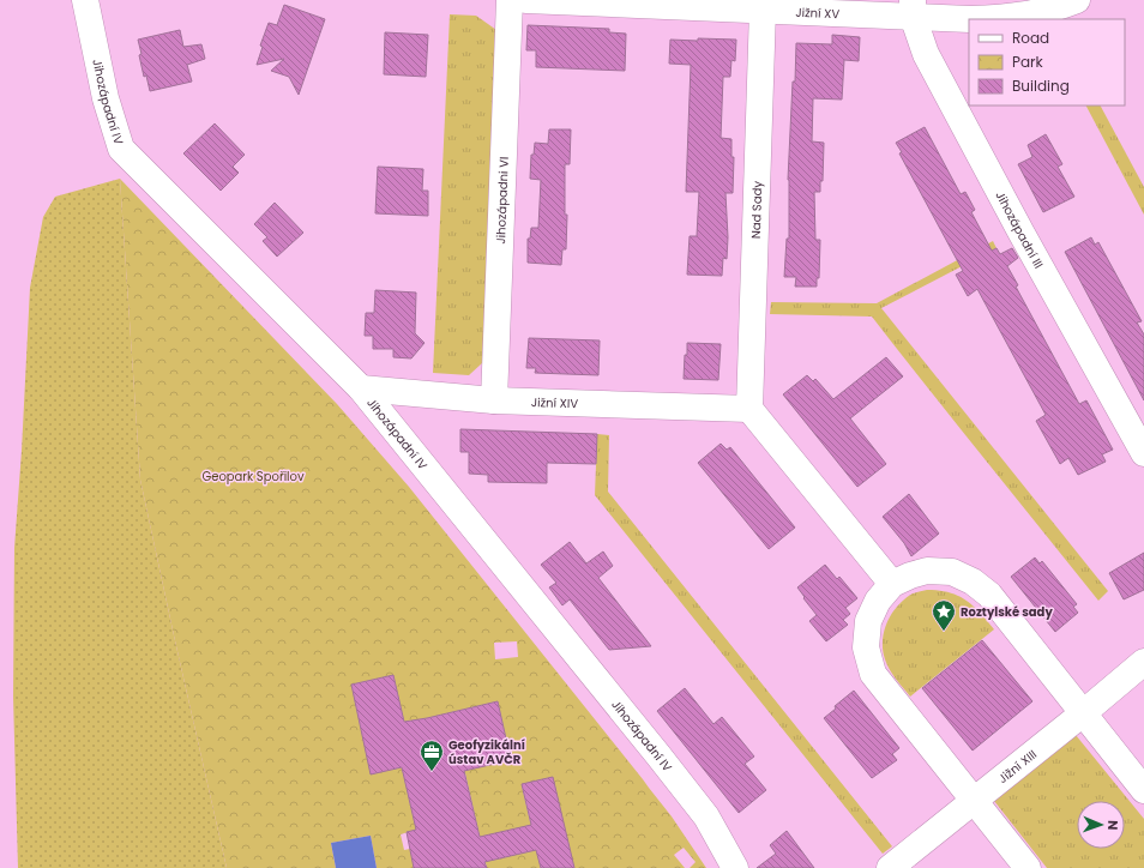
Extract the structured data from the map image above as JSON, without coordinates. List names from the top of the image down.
{
  "streets": {
    "street": [
      "Jižní XV",
      "Jihozápadní IV",
      "Jihozápadni VI",
      "Nad Sady",
      "Jihozápadní III",
      "Jižní XIV",
      "Jižní XIII"
    ]
  },
  "crossings": [
    ["Jižní XV", "Nad Sady"],
    ["Jižní XV", "Jihozápadní III"],
    ["Jihozápadní IV", "Jižní XIV"],
    ["Jihozápadni VI", "Jižní XIV"],
    ["Nad Sady", "Jižní XIV"]
  ],
  "parks": ["Geopark Spořilov"],
  "places": {
    "place": ["Roztylské sady"],
    "office": ["Geofyzikální ústav AVČR"]
  },
  "legend": ["Road", "Park", "Building"],
  "north": "right"
}
